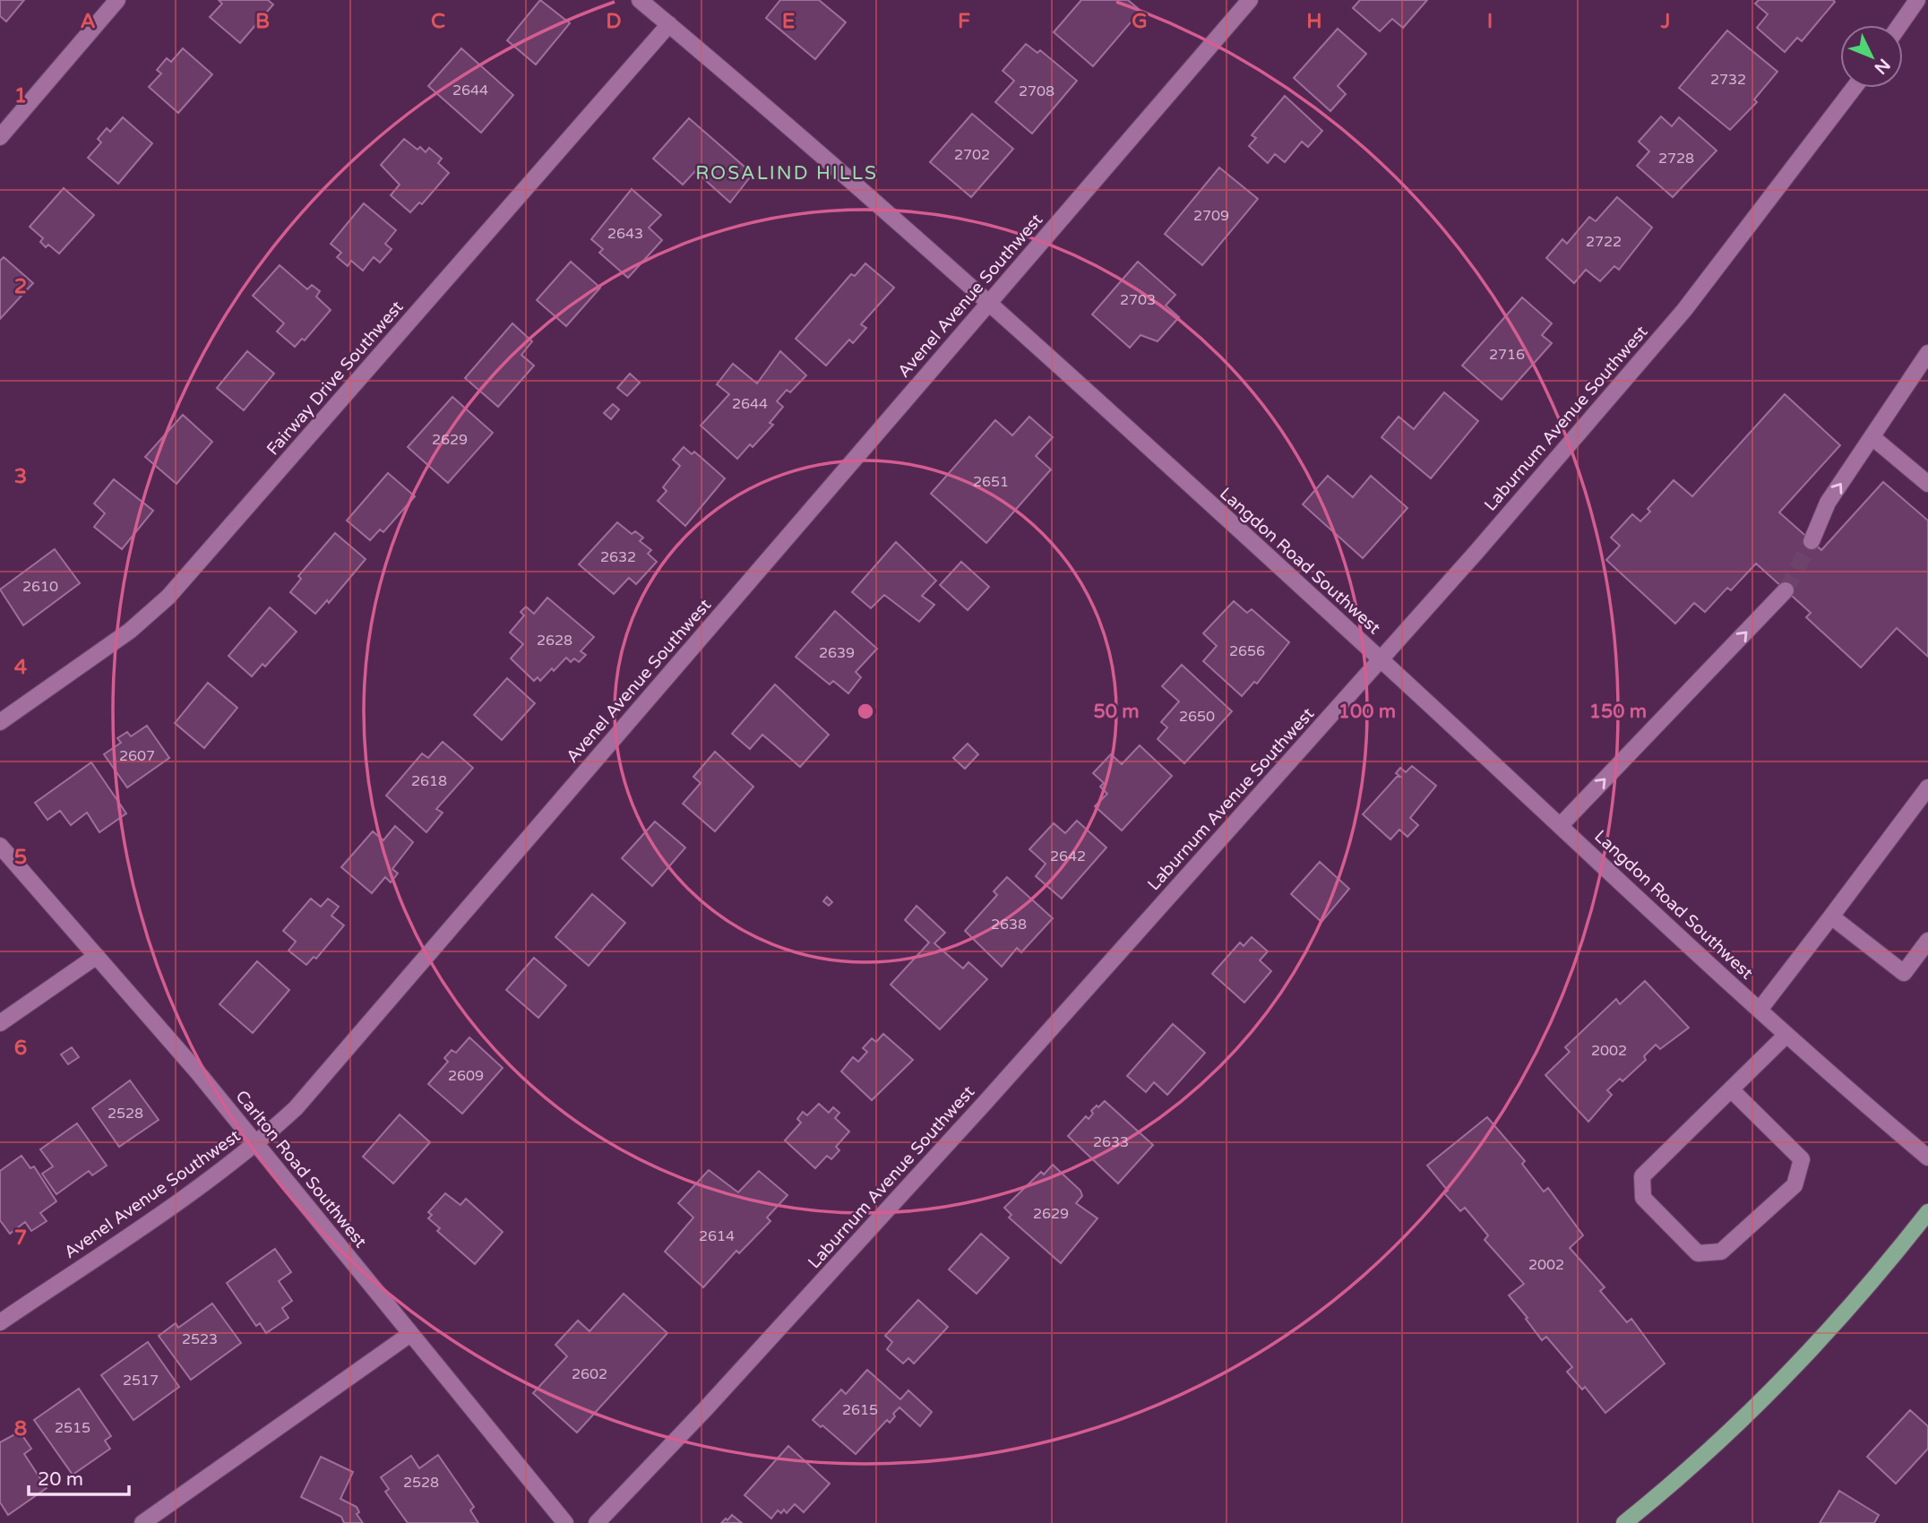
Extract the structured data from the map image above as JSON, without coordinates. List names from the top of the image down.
{
  "streets": {
    "street": [
      "Avenel Avenue Southwest",
      "Fairway Drive Southwest",
      "Laburnum Avenue Southwest",
      "Langdon Road Southwest",
      "Carlton Road Southwest"
    ]
  },
  "crossings": [
    ["Avenel Avenue Southwest", "Langdon Road Southwest"],
    ["Avenel Avenue Southwest", "Carlton Road Southwest"],
    ["Fairway Drive Southwest", "Langdon Road Southwest"],
    ["Laburnum Avenue Southwest", "Langdon Road Southwest"]
  ],
  "districts": ["ROSALIND HILLS"],
  "house_numbers": [
    "2732",
    "2644",
    "2708",
    "2702",
    "2728",
    "2709",
    "2643",
    "2722",
    "2703",
    "2716",
    "2644",
    "2629",
    "2651",
    "2632",
    "2610",
    "2628",
    "2656",
    "2639",
    "2650",
    "2607",
    "2618",
    "2642",
    "2638",
    "2002",
    "2609",
    "2528",
    "2633",
    "2629",
    "2614",
    "2002",
    "2523",
    "2602",
    "2517",
    "2615",
    "2515",
    "2528"
  ],
  "scale_bar": "20 m",
  "north": "bottom right",
  "grid": {
    "columns": [
      "A",
      "B",
      "C",
      "D",
      "E",
      "F",
      "G",
      "H",
      "I",
      "J"
    ],
    "rows": [
      "1",
      "2",
      "3",
      "4",
      "5",
      "6",
      "7",
      "8"
    ]
  },
  "rings": ["50 m", "100 m", "150 m"]
}
